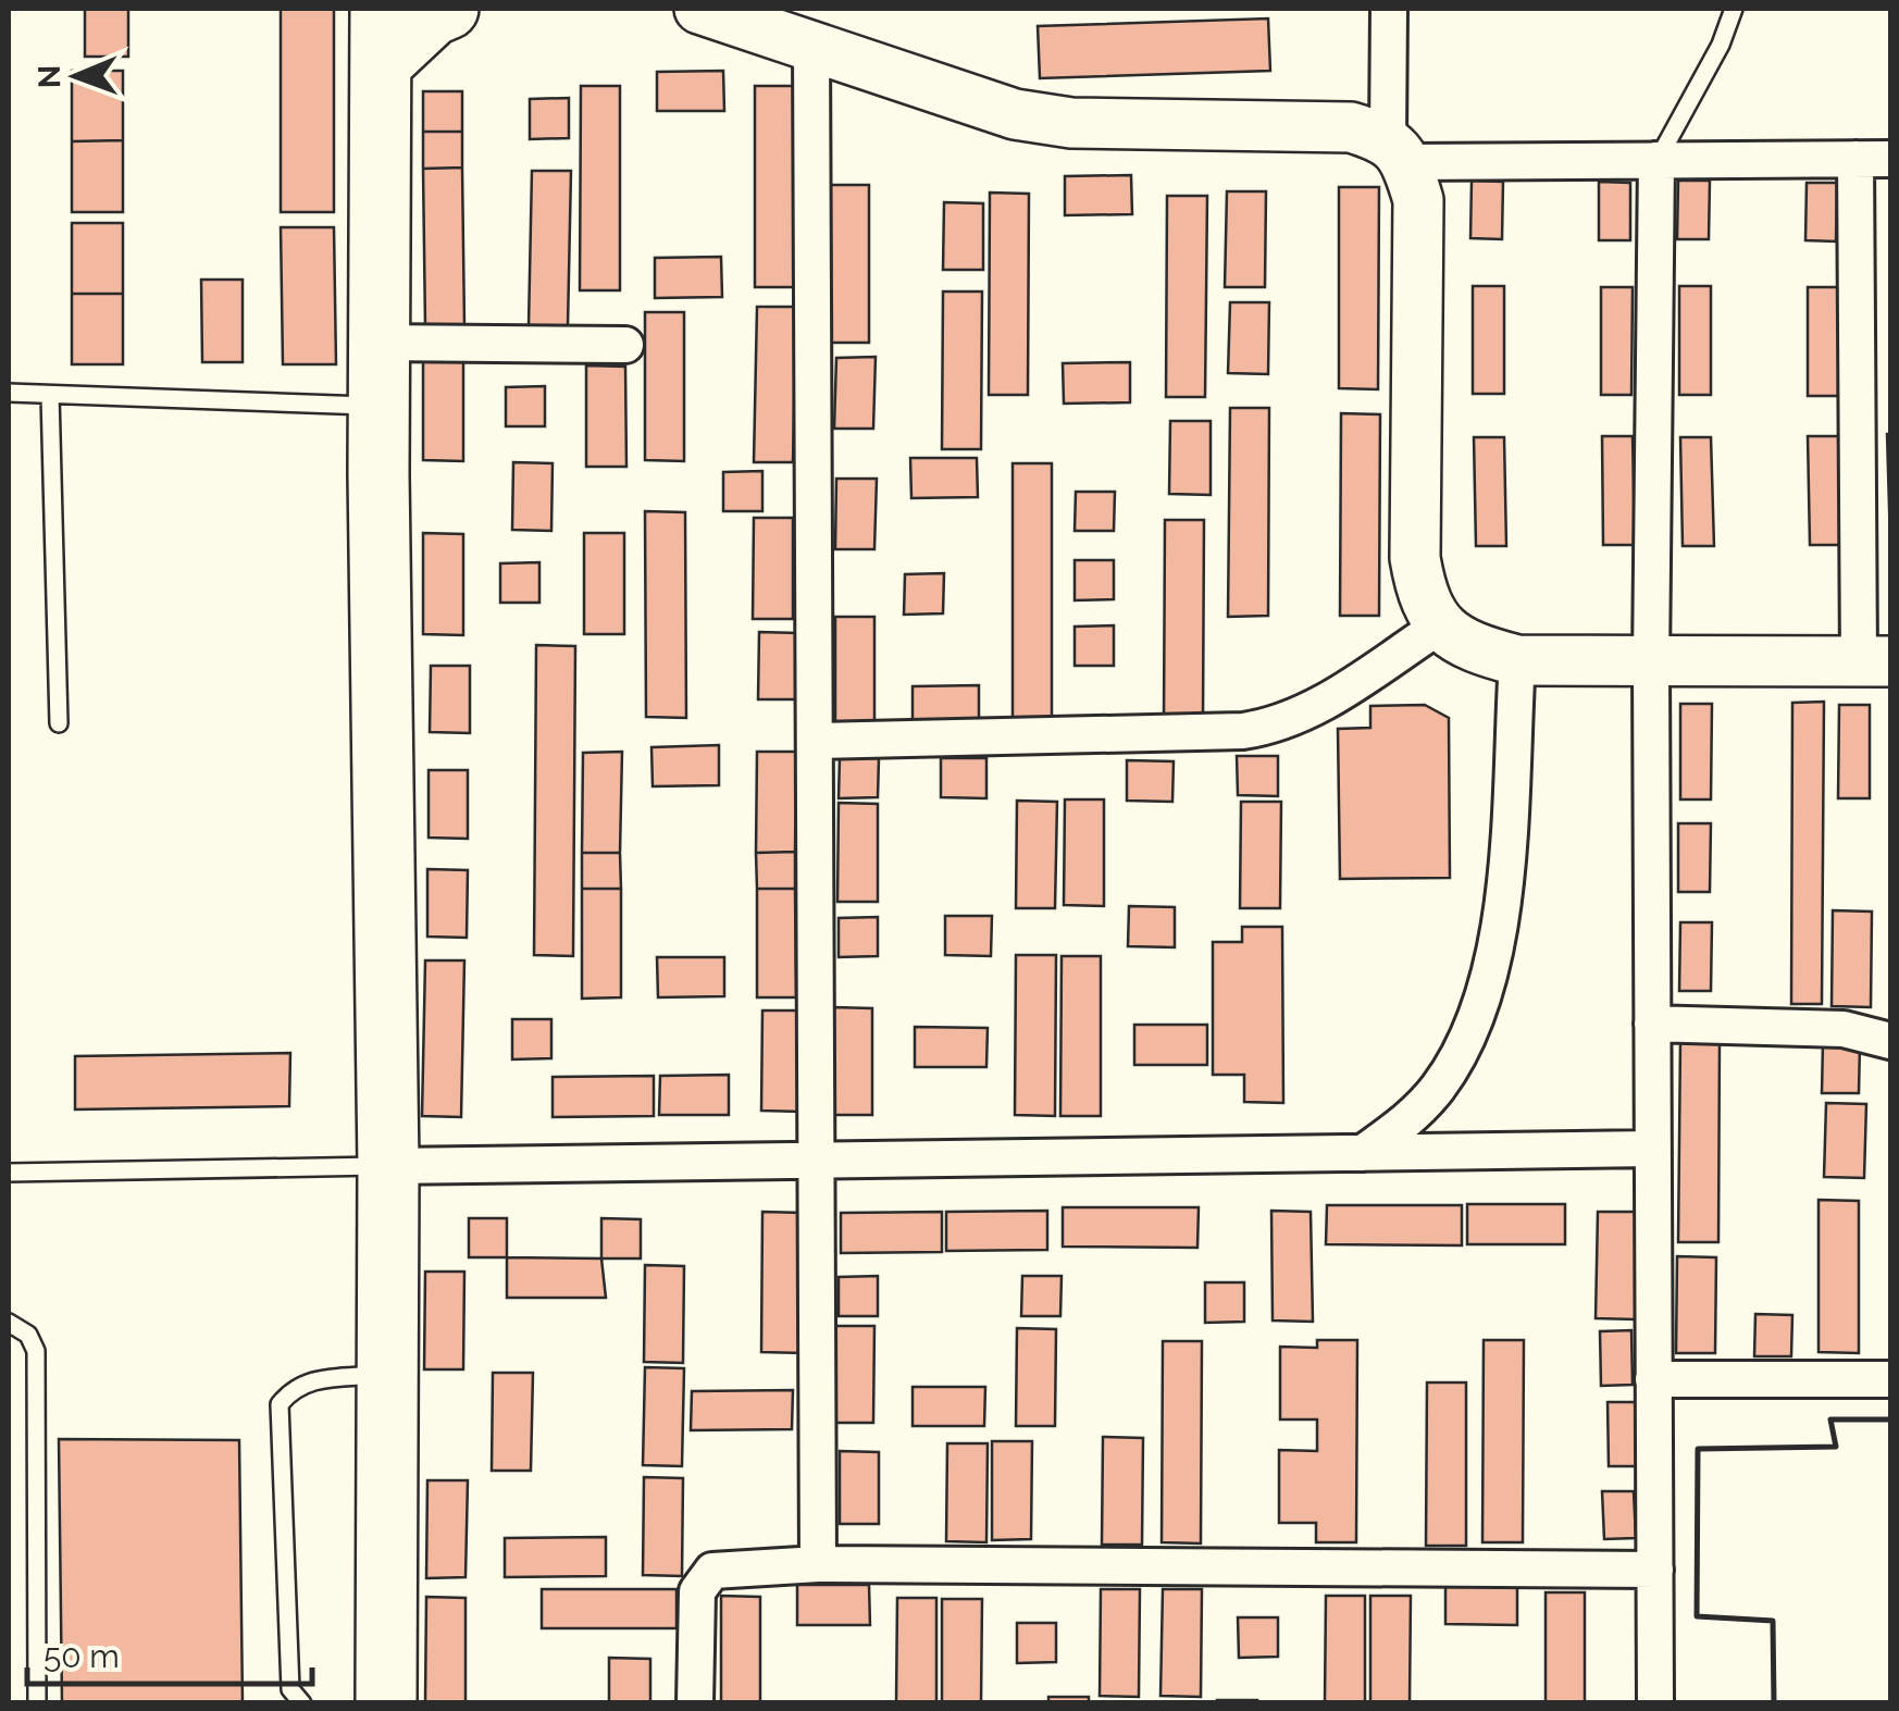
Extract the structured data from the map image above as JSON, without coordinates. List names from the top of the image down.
{
  "scale_bar": "50 m",
  "north": "left"
}
